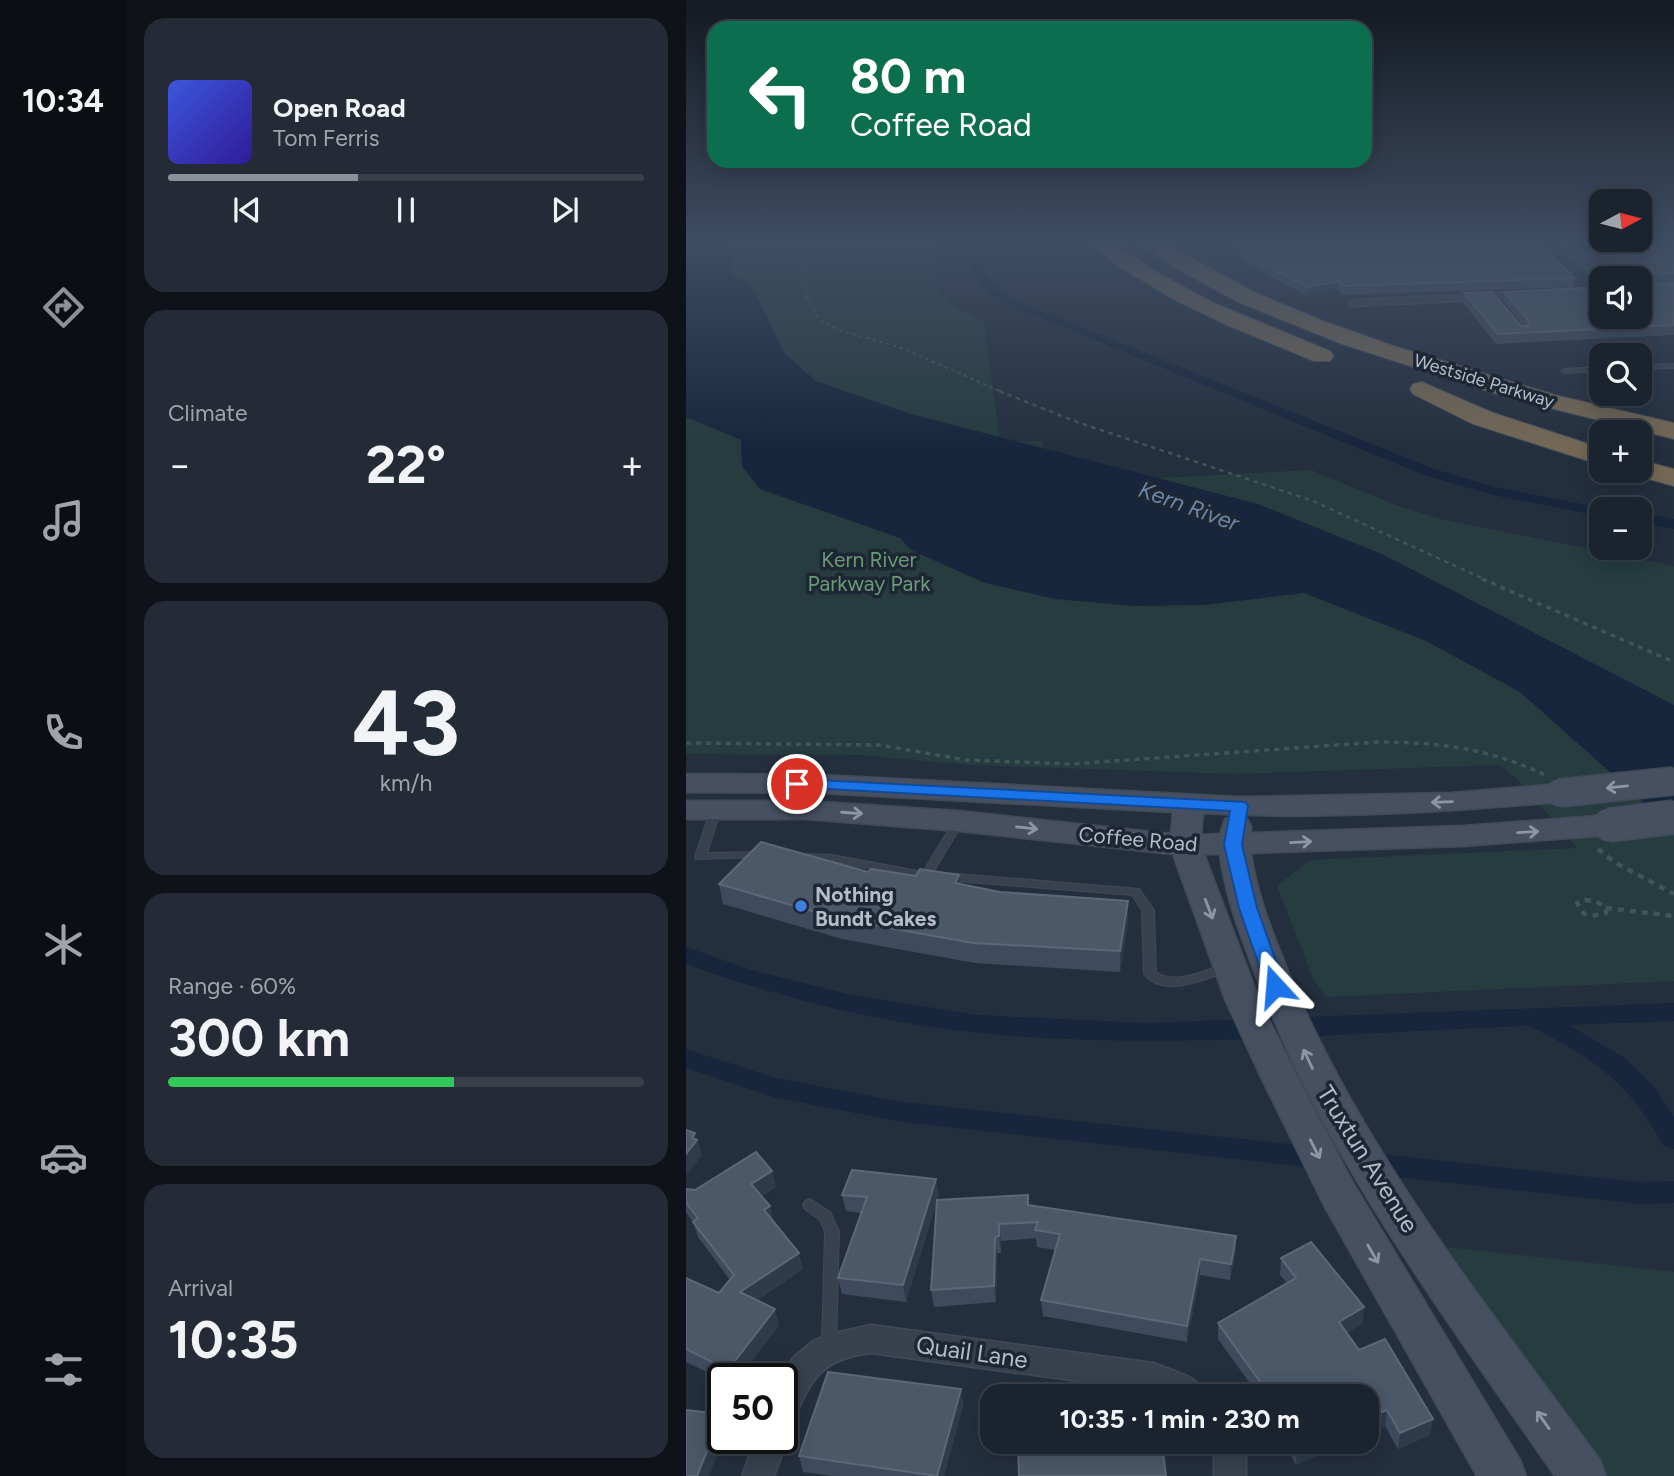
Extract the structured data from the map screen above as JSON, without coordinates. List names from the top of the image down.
{
  "streets": {
    "highway": ["Westside Parkway"],
    "main road": ["Coffee Road", "Truxtun Avenue"],
    "street": ["Quail Lane"]
  },
  "crossings": [
    ["Coffee Road", "Truxtun Avenue"]
  ],
  "water": ["Kern River"],
  "parks": ["Kern River Parkway Park"],
  "places": ["Nothing Bundt Cakes"],
  "north": "right",
  "page": {
    "tabs": "10:34",
    "turn": ["80 m", "Coffee Road"],
    "song": ["Open Road", "Tom Ferris"],
    "map_buttons": ["+", "−"],
    "tile": [
      "Climate",
      ["43", "km/h"],
      ["Range · 60%", "300 km"],
      ["Arrival", "10:35"]
    ],
    "heat": ["−", "22°", "+"],
    "limit": "50",
    "trip": "10:35 · 1 min · 230 m"
  }
}
